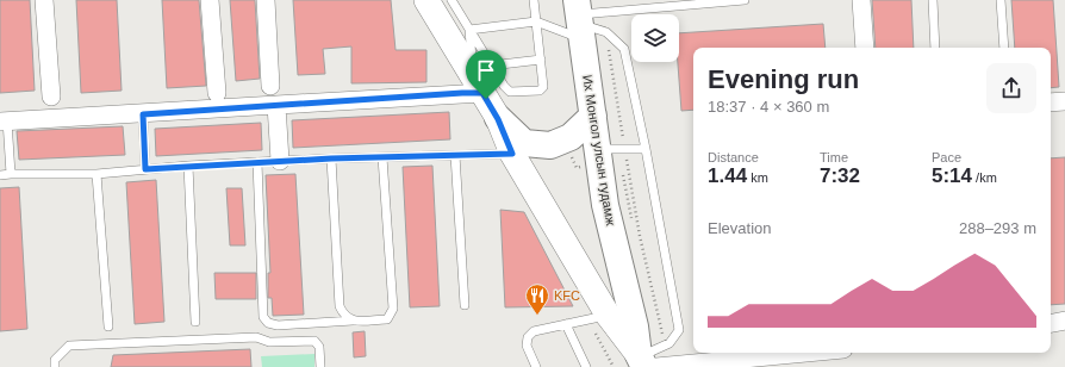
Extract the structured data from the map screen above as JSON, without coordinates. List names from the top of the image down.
{
  "streets": {
    "main road": ["Их Монгол улсын гудамж"]
  },
  "places": {
    "restaurant": ["KFC"]
  },
  "page": {
    "heading": ["Evening run", "18:37 · 4 × 360 m"],
    "stats": [
      ["Distance", "1.44 km"],
      ["Time", "7:32"],
      ["Pace", "5:14 /km"]
    ],
    "chart": ["Elevation", "288–293 m"]
  }
}
